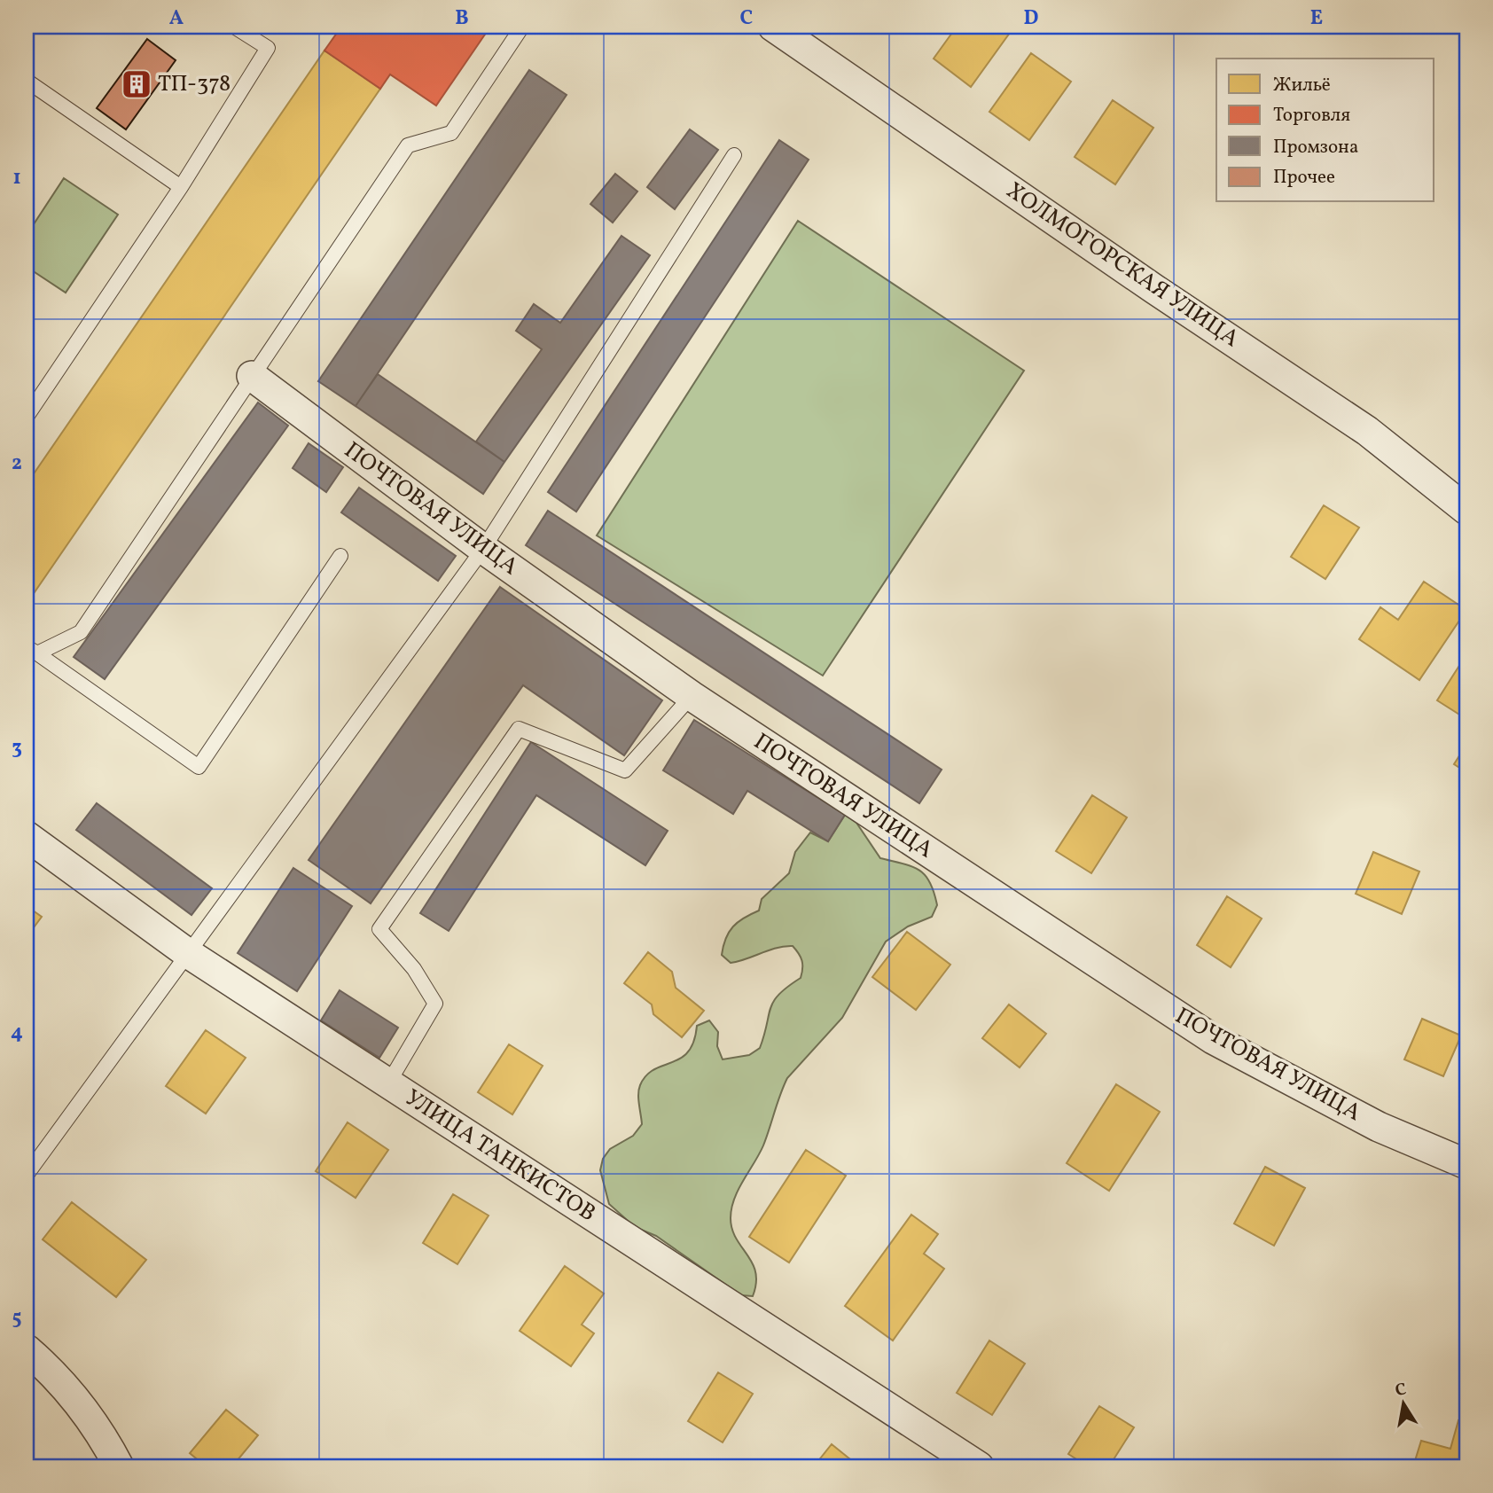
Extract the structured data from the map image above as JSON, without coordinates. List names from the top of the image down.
{
  "streets": {
    "street": ["ХОЛМОГОРСКАЯ УЛИЦА", "ПОЧТОВАЯ УЛИЦА", "УЛИЦА ТАНКИСТОВ"]
  },
  "places": {
    "building": ["ТП-378"]
  },
  "legend": [
    "Жильё",
    "Торговля",
    "Промзона",
    "Прочее"
  ],
  "north": "top",
  "grid": {
    "columns": [
      "A",
      "B",
      "C",
      "D",
      "E"
    ],
    "rows": [
      "1",
      "2",
      "3",
      "4",
      "5"
    ]
  }
}
